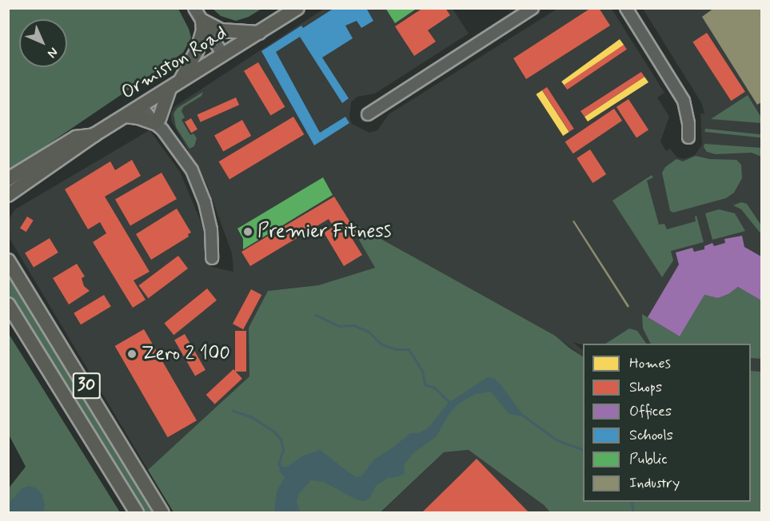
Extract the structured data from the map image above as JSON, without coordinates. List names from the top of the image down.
{
  "streets": {
    "main road": ["Ormiston Road", "30"]
  },
  "places": ["Premier Fitness", "Zero 2 100"],
  "legend": [
    "Homes",
    "Shops",
    "Offices",
    "Schools",
    "Public",
    "Industry"
  ],
  "north": "bottom right"
}
